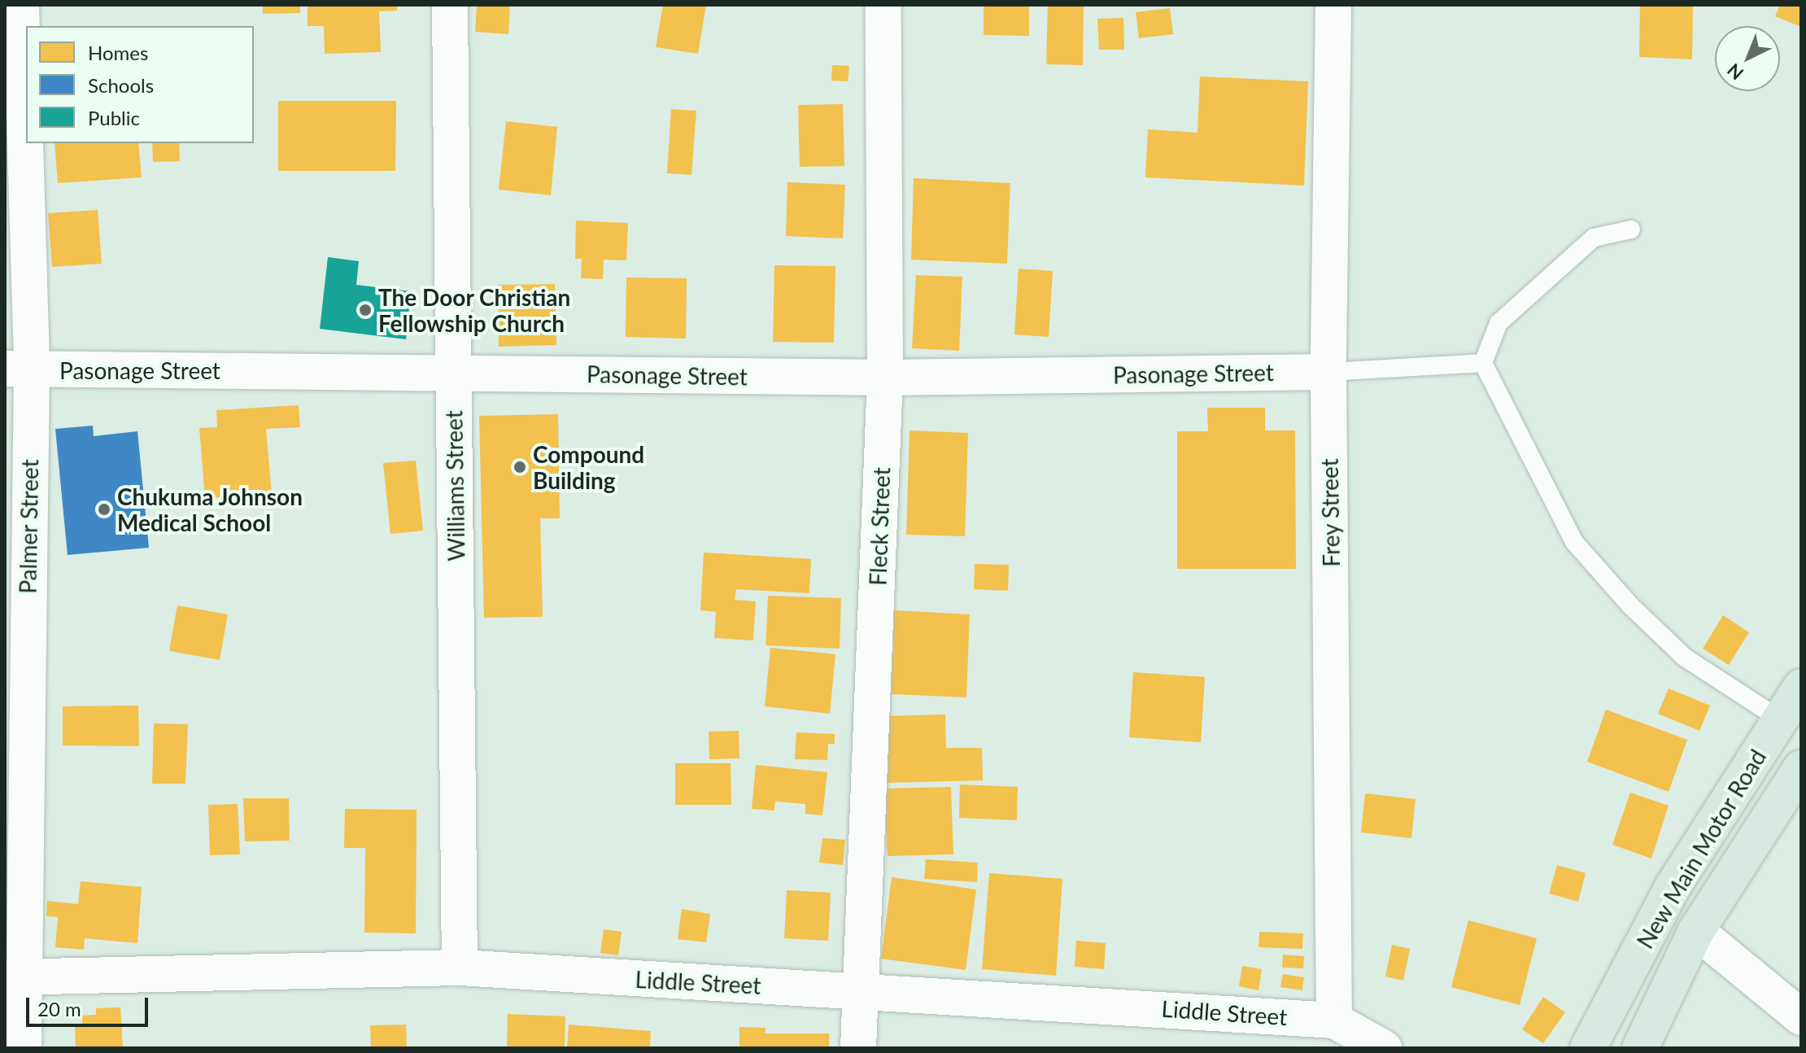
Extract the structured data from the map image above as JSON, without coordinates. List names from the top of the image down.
{
  "streets": {
    "highway": ["New Main Motor Road"],
    "street": [
      "Pasonage Street",
      "Williams Street",
      "Frey Street",
      "Palmer Street",
      "Fleck Street",
      "Liddle Street"
    ]
  },
  "crossings": [
    ["Pasonage Street", "Williams Street"],
    ["Pasonage Street", "Frey Street"],
    ["Pasonage Street", "Palmer Street"],
    ["Pasonage Street", "Fleck Street"],
    ["Williams Street", "Liddle Street"],
    ["Frey Street", "Liddle Street"],
    ["Palmer Street", "Liddle Street"],
    ["Fleck Street", "Liddle Street"]
  ],
  "places": ["The Door Christian Fellowship Church", "Compound Building", "Chukuma Johnson Medical School"],
  "legend": ["Homes", "Schools", "Public"],
  "scale_bar": "20 m",
  "north": "bottom left"
}
